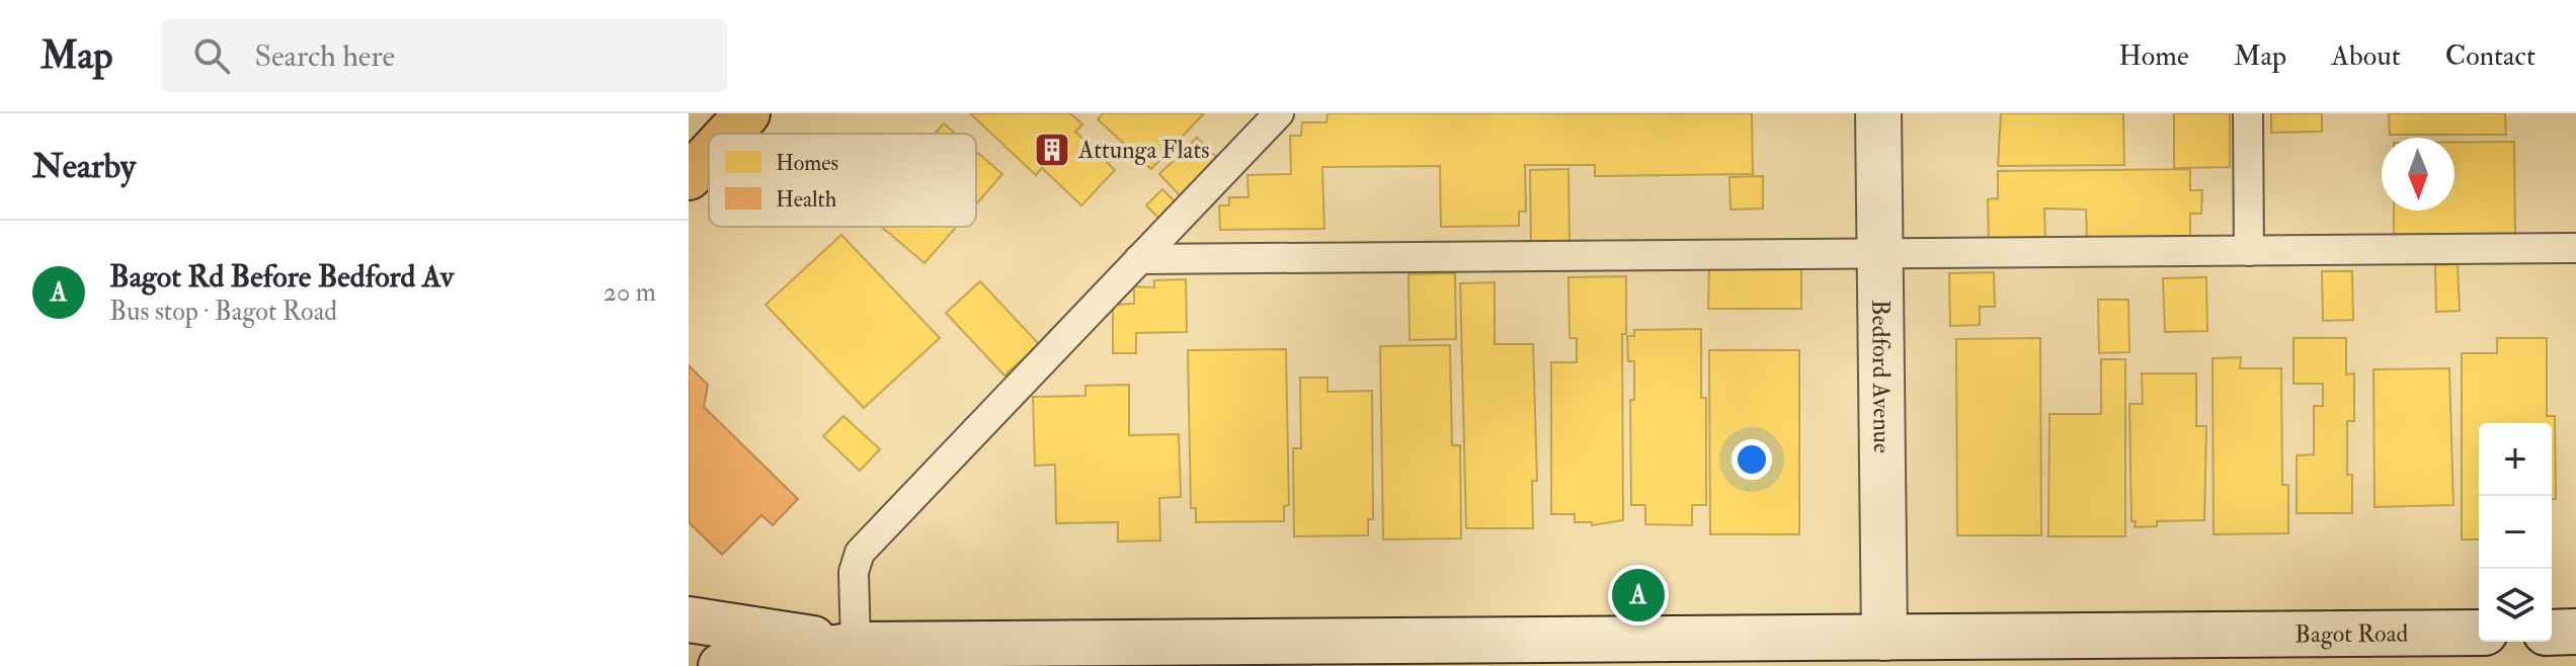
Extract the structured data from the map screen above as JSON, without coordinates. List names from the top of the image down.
{
  "streets": {
    "main road": ["Bedford Avenue", "Bagot Road"]
  },
  "crossings": [
    ["Bedford Avenue", "Bagot Road"]
  ],
  "places": {
    "building": ["Attunga Flats"]
  },
  "legend": ["Homes", "Health"],
  "north": "bottom",
  "page": {
    "header": "Map",
    "search": "Search here",
    "nav": [
      "Home",
      "Map",
      "About",
      "Contact"
    ],
    "heading": "Nearby",
    "list": [
      {
        "mark": "A",
        "name": "Bagot Rd Before Bedford Av",
        "note": "Bus stop · Bagot Road",
        "value": "20 m"
      }
    ],
    "map_buttons": ["+", "−"],
    "pins": "A"
  }
}
